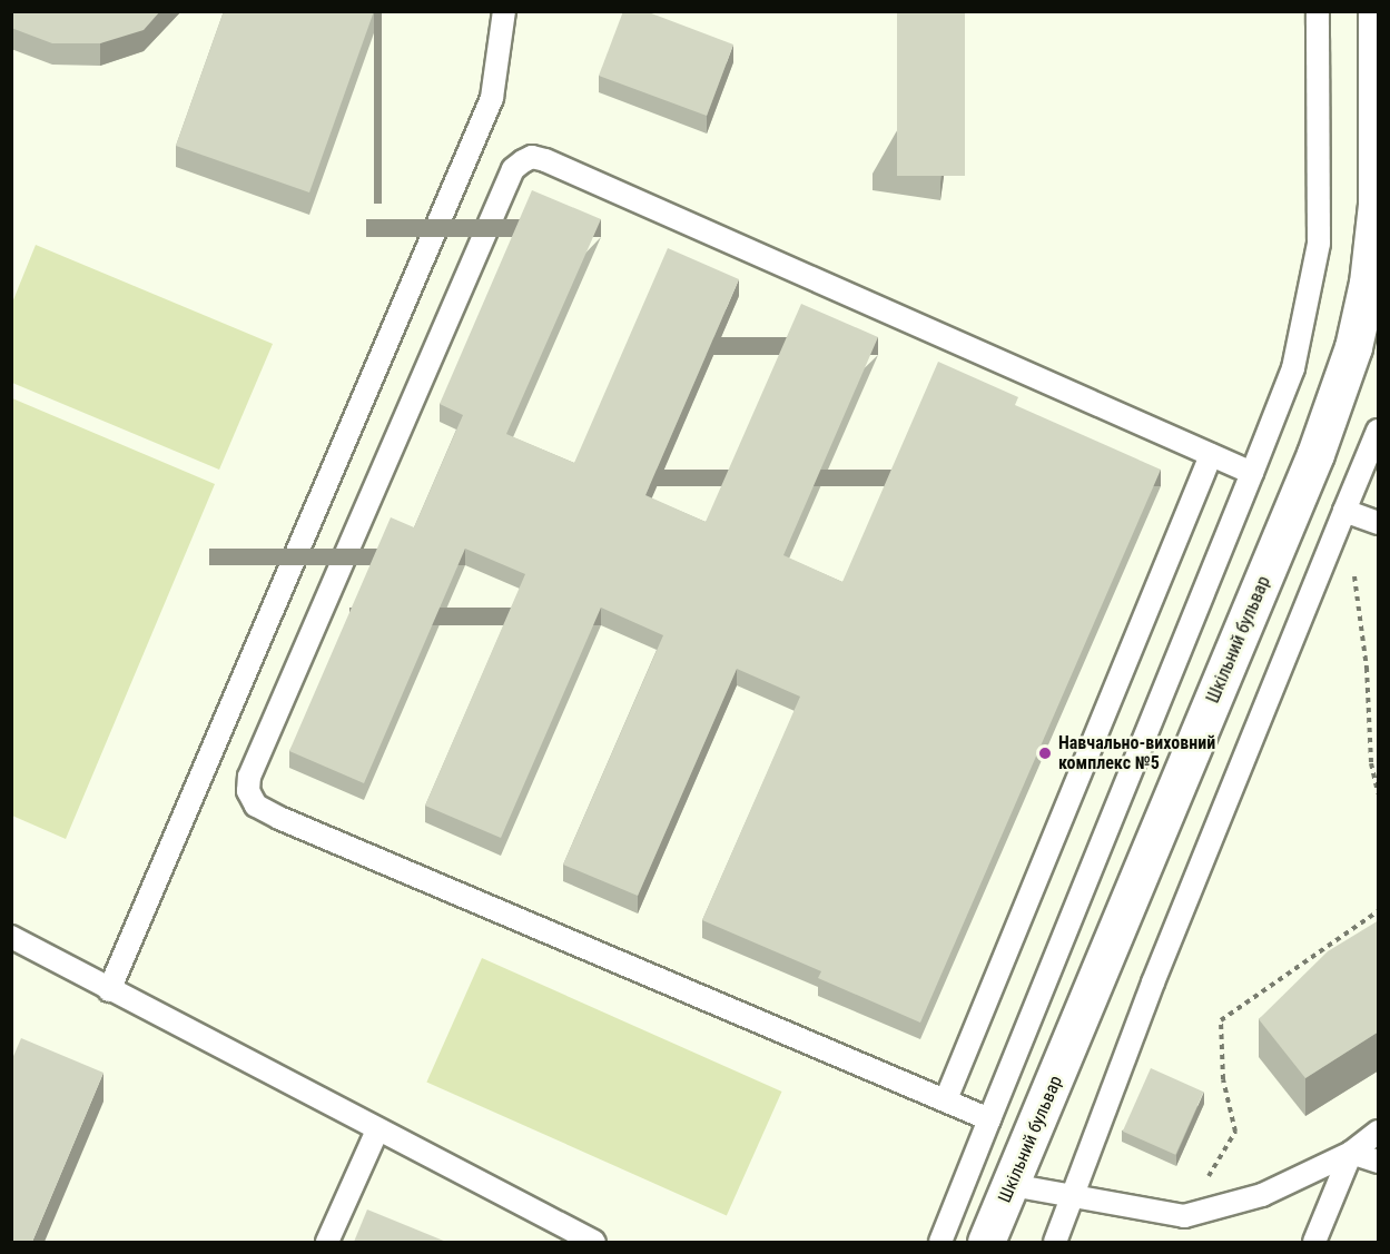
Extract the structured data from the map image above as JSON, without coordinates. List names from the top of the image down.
{
  "streets": {
    "street": ["Шкільний бульвар"]
  },
  "places": ["Навчально-виховний комплекс №5"]
}
